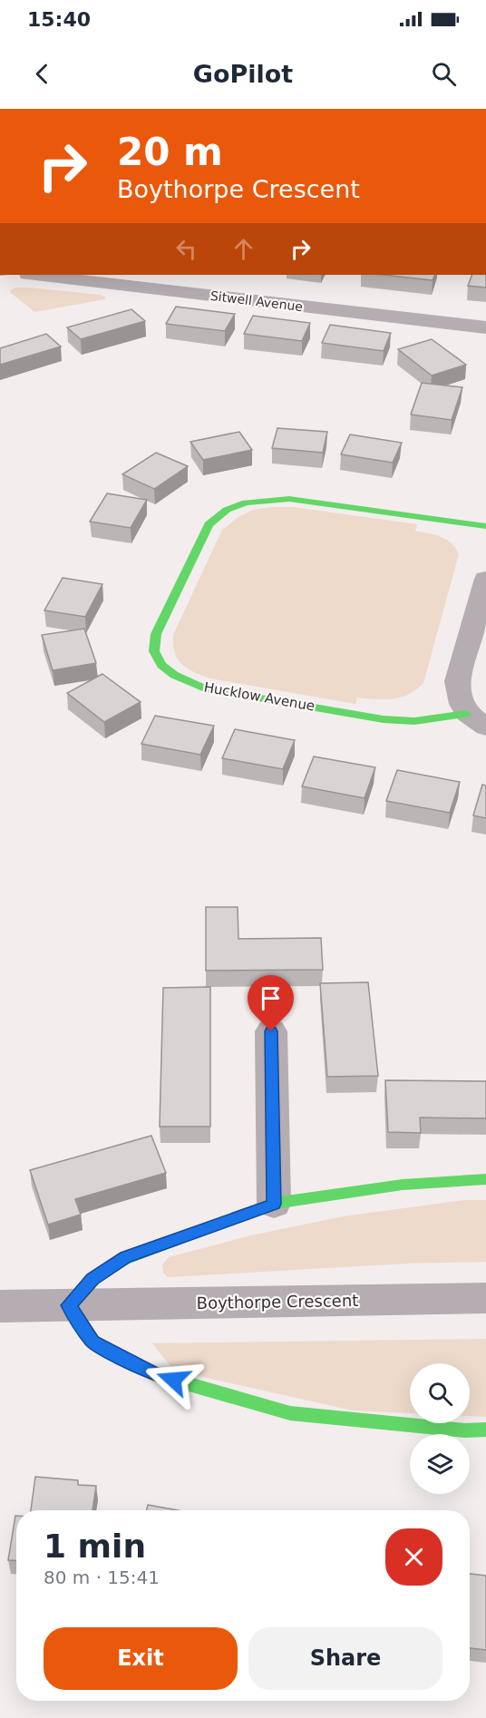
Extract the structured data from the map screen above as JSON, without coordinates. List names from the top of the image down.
{
  "streets": {
    "street": ["Sitwell Avenue", "Hucklow Avenue", "Boythorpe Crescent"]
  },
  "page": {
    "status": "15:40",
    "header": "GoPilot",
    "turn": ["20 m", "Boythorpe Crescent"],
    "heading": ["1 min", "80 m · 15:41"],
    "buttons": ["Exit", "Share"]
  }
}
